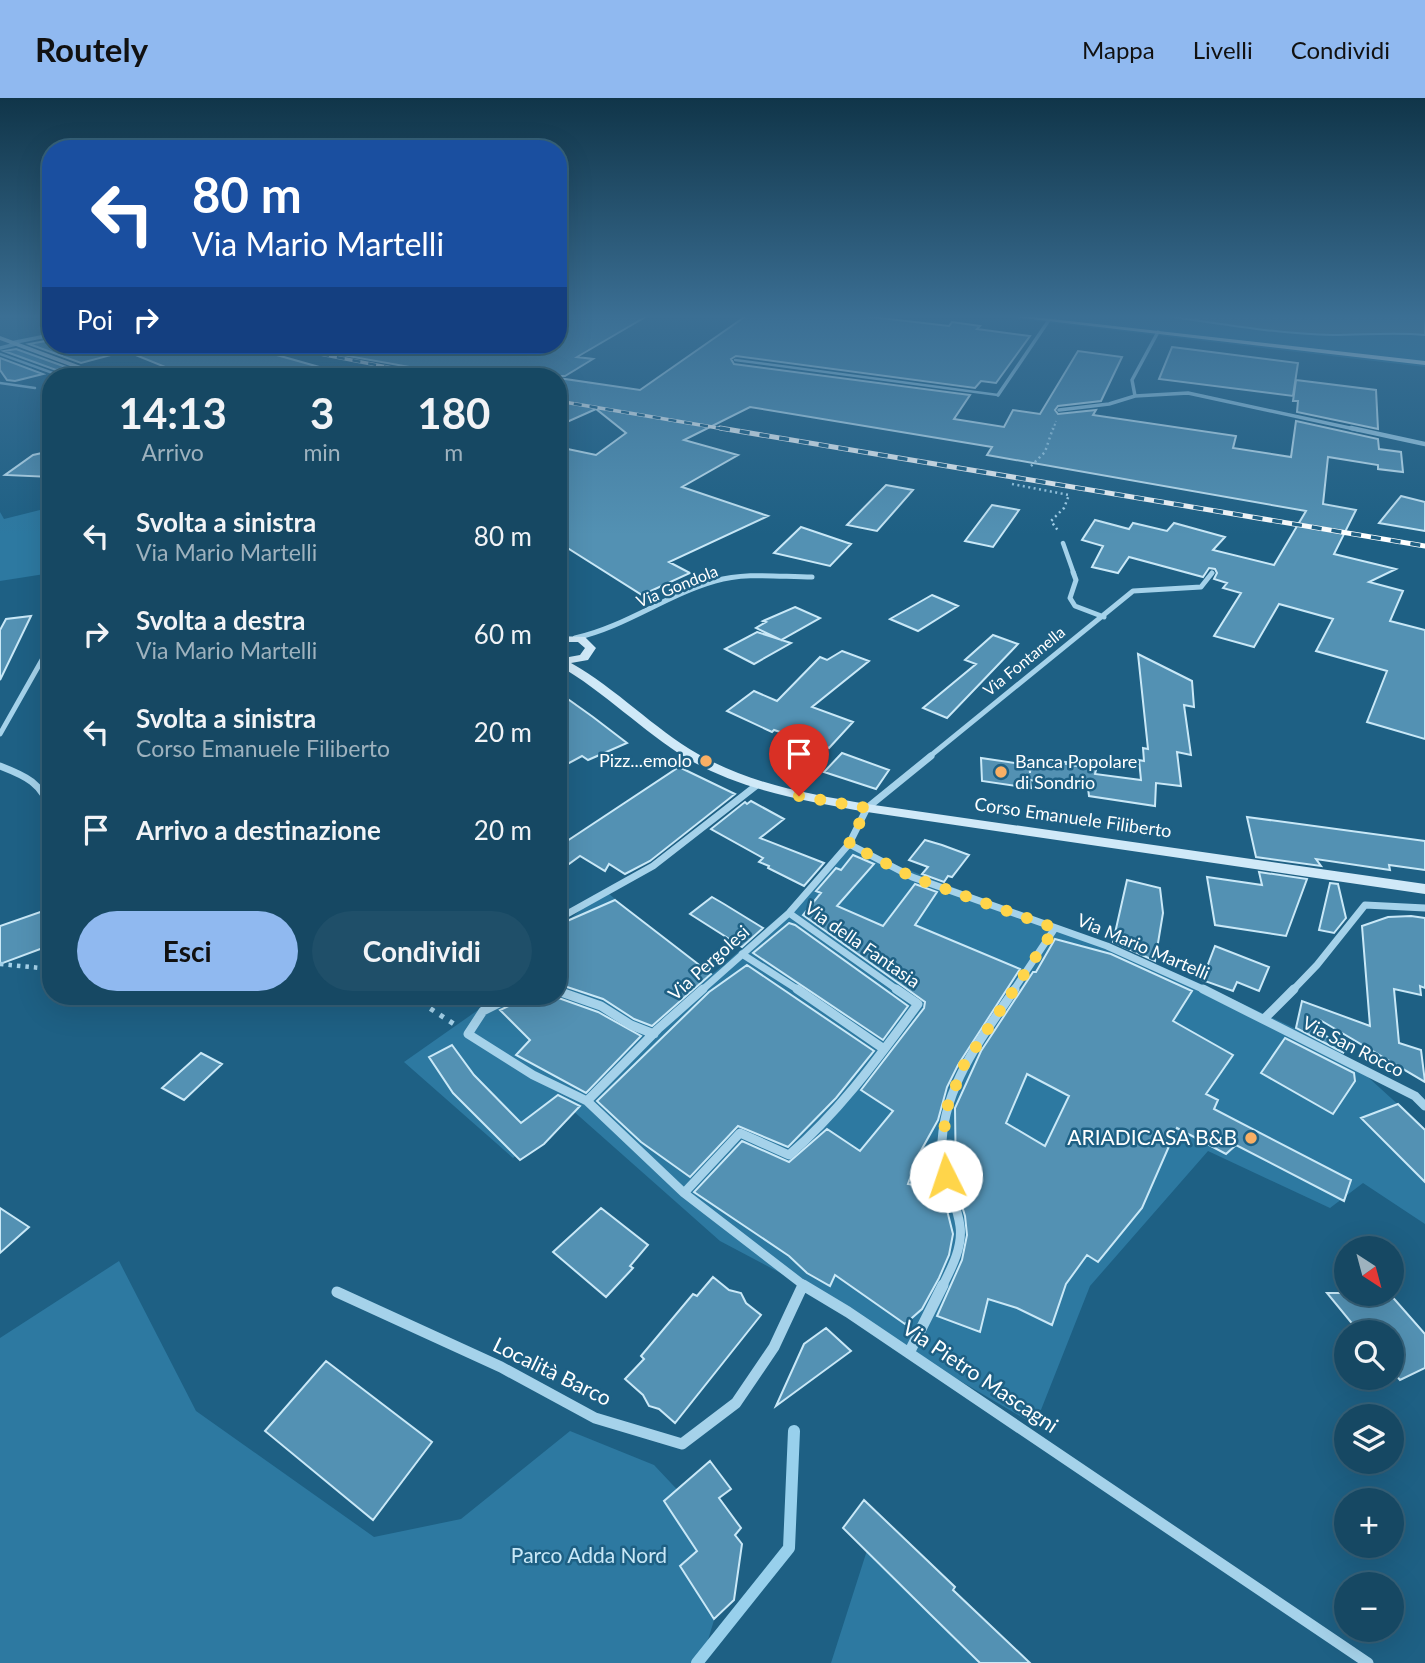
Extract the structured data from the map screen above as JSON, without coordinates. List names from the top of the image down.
{
  "streets": {
    "main road": ["Corso Emanuele Filiberto"],
    "street": [
      "Via Gondola",
      "Via Fontanella",
      "Via della Fantasia",
      "Via Mario Martelli",
      "Via Pergolesi",
      "Via San Rocco",
      "Località Barco",
      "Via Pietro Mascagni"
    ]
  },
  "crossings": [
    ["Via Fontanella", "Corso Emanuele Filiberto"],
    ["Via della Fantasia", "Via Pergolesi"],
    ["Via Mario Martelli", "Via Pergolesi"],
    ["Via Mario Martelli", "Via San Rocco"],
    ["Via Pergolesi", "Via Pietro Mascagni"],
    ["Località Barco", "Via Pietro Mascagni"]
  ],
  "parks": ["Parco Adda Nord"],
  "places": ["Pizz...emolo", "Banca Popolare di Sondrio", "ARIADICASA B&B"],
  "north": "bottom right",
  "page": {
    "header": "Routely",
    "nav": ["Mappa", "Livelli", "Condividi"],
    "turn": ["80 m", "Via Mario Martelli"],
    "then": "Poi",
    "eta": [
      "14:13",
      "Arrivo",
      "3",
      "min",
      "180",
      "m"
    ],
    "list": [
      {
        "name": "Svolta a sinistra",
        "note": "Via Mario Martelli",
        "value": "80 m"
      },
      {
        "name": "Svolta a destra",
        "note": "Via Mario Martelli",
        "value": "60 m"
      },
      {
        "name": "Svolta a sinistra",
        "note": "Corso Emanuele Filiberto",
        "value": "20 m"
      },
      {
        "name": "Arrivo a destinazione",
        "value": "20 m"
      }
    ],
    "buttons": ["Esci", "Condividi"],
    "map_buttons": ["+", "−"]
  }
}
